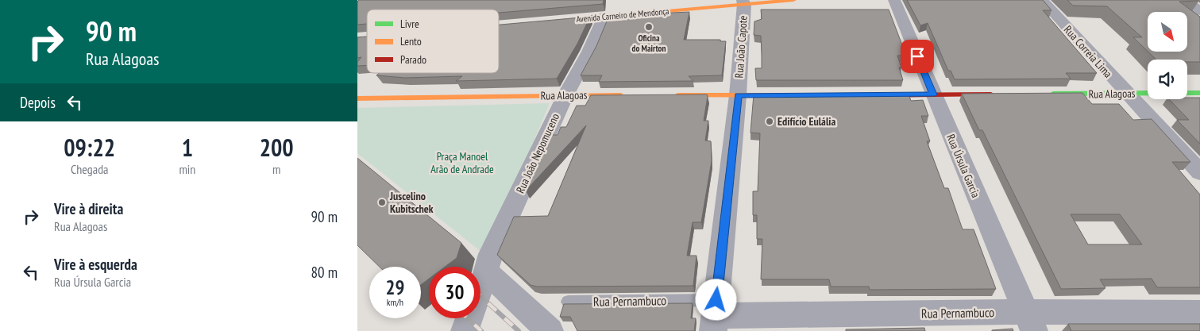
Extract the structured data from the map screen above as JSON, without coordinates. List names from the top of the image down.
{
  "streets": {
    "street": [
      "Avenida Carneiro de Mendonça",
      "Rua João Capote",
      "Rua Correia Lima",
      "Rua Alagoas",
      "Rua João Nepomuceno",
      "Rua Úrsula Garcia",
      "Rua Pernambuco"
    ]
  },
  "crossings": [
    ["Avenida Carneiro de Mendonça", "Rua João Capote"],
    ["Avenida Carneiro de Mendonça", "Rua João Nepomuceno"],
    ["Rua João Capote", "Rua Pernambuco"],
    ["Rua Correia Lima", "Rua Alagoas"],
    ["Rua Alagoas", "Rua João Nepomuceno"],
    ["Rua Úrsula Garcia", "Rua Pernambuco"]
  ],
  "parks": ["Praça Manoel Arão de Andrade"],
  "places": ["Oficina do Mairton", "Edifício Eulália", "Juscelino Kubitschek"],
  "legend": ["Livre", "Lento", "Parado"],
  "north": "bottom right",
  "page": {
    "turn": ["90 m", "Rua Alagoas"],
    "then": "Depois",
    "eta": [
      "09:22",
      "Chegada",
      "1",
      "min",
      "200",
      "m"
    ],
    "list": [
      {
        "name": "Vire à direita",
        "note": "Rua Alagoas",
        "value": "90 m"
      },
      {
        "name": "Vire à esquerda",
        "note": "Rua Úrsula Garcia",
        "value": "80 m"
      }
    ],
    "speed": "29 km/h",
    "limit": "30"
  }
}
